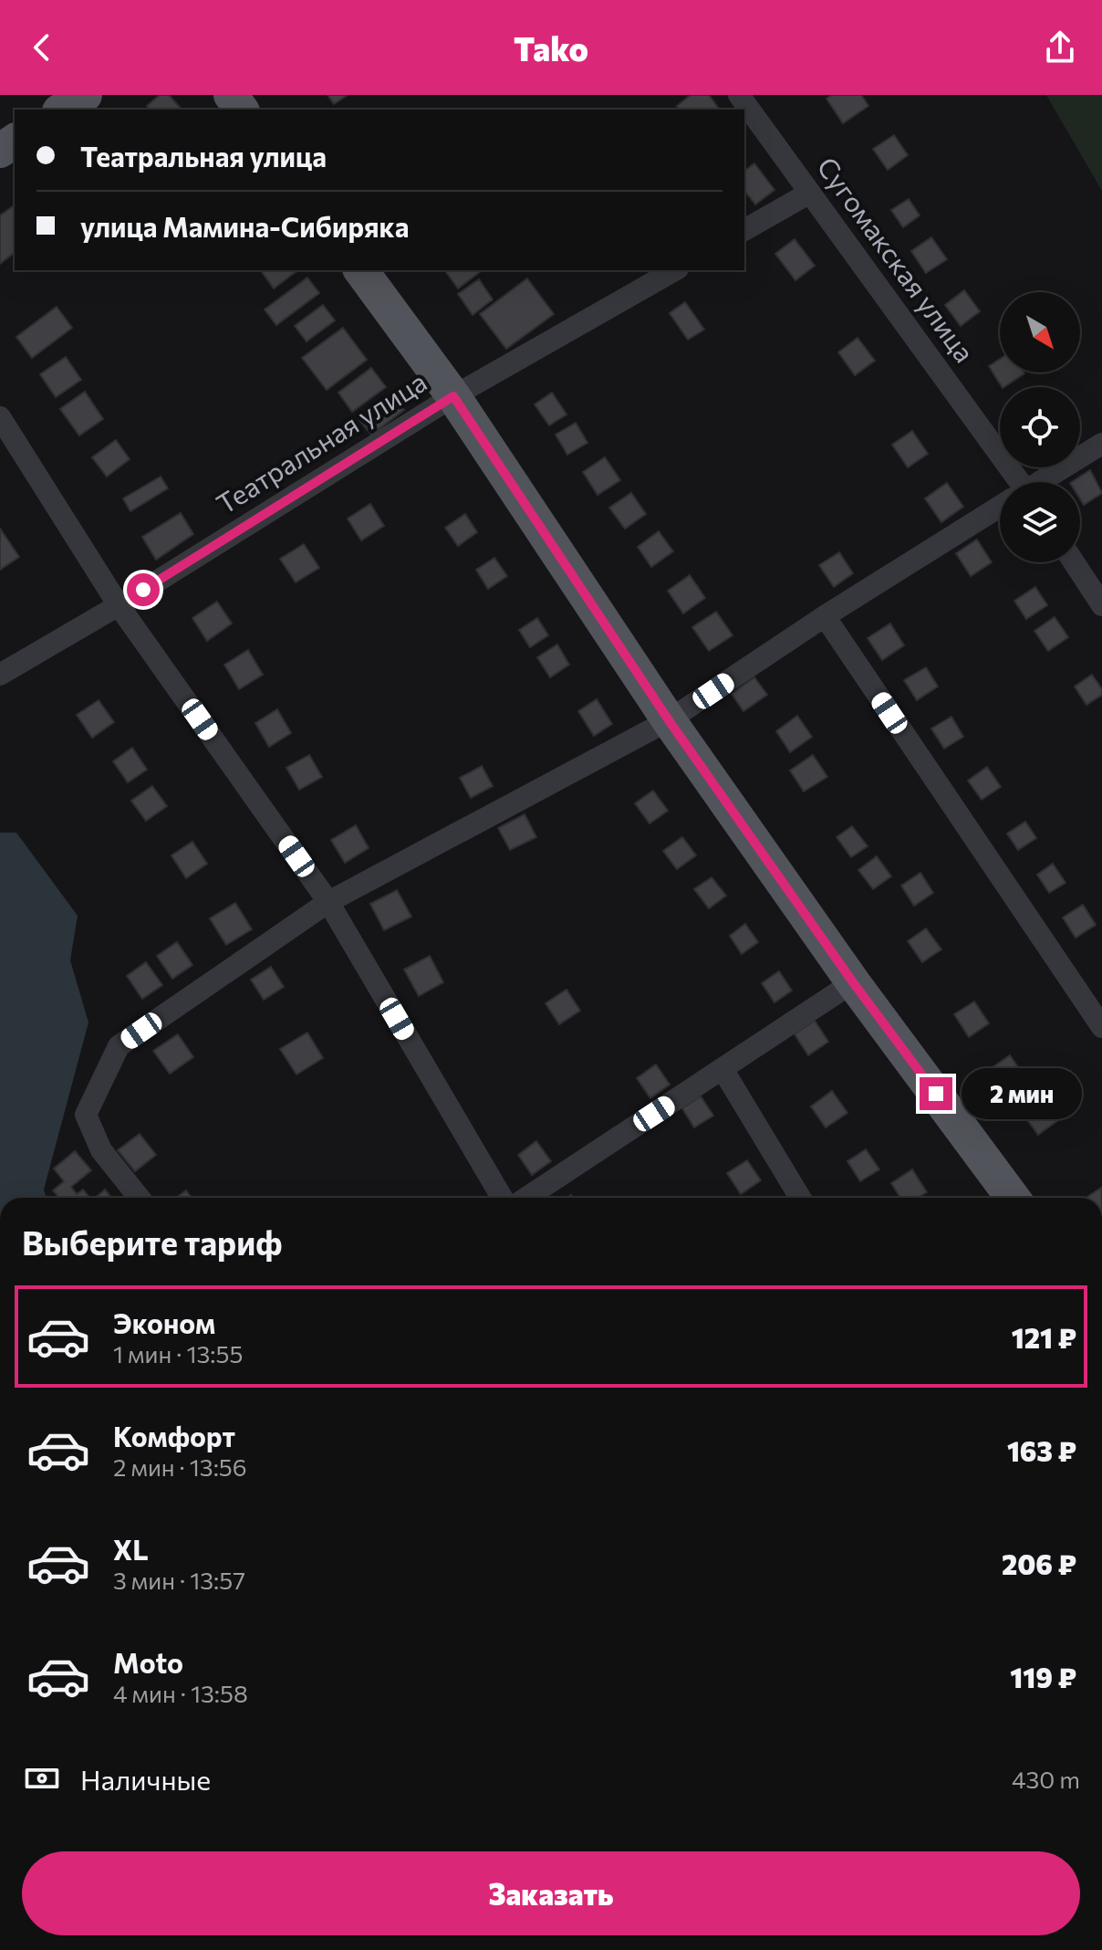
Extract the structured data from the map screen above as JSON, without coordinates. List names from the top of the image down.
{
  "streets": {
    "street": ["Сугомакская улица", "Театральная улица"]
  },
  "north": "bottom right",
  "page": {
    "header": "Tako",
    "banner": ["Театральная улица", "улица Мамина-Сибиряка"],
    "bubble": "2 мин",
    "heading": "Выберите тариф",
    "list": [
      {
        "name": "Эконом",
        "note": "1 мин · 13:55",
        "value": "121 ₽"
      },
      {
        "name": "Комфорт",
        "note": "2 мин · 13:56",
        "value": "163 ₽"
      },
      {
        "name": "XL",
        "note": "3 мин · 13:57",
        "value": "206 ₽"
      },
      {
        "name": "Moto",
        "note": "4 мин · 13:58",
        "value": "119 ₽"
      }
    ],
    "pay": ["Наличные", "430 m"],
    "buttons": "Заказать"
  }
}
